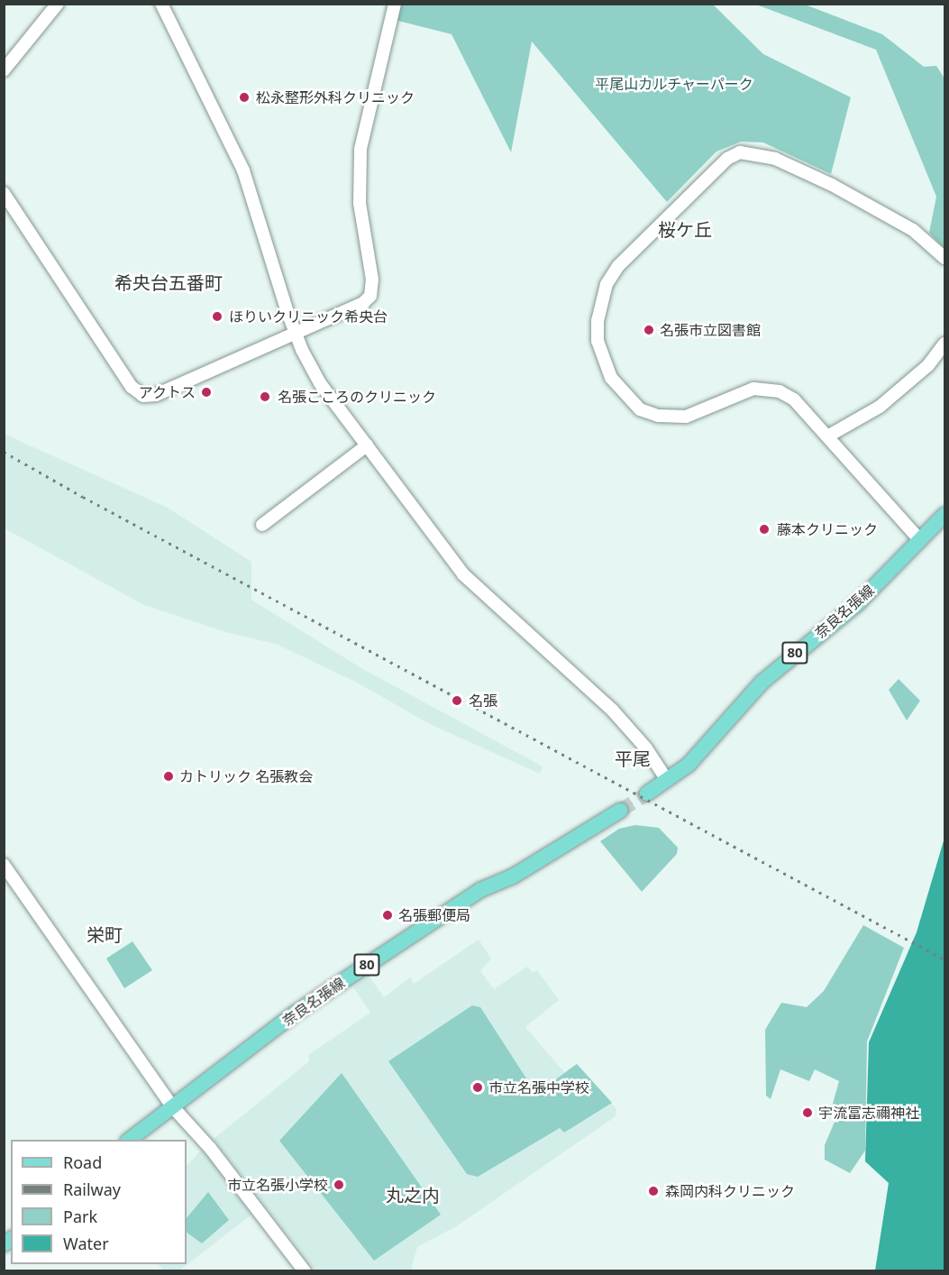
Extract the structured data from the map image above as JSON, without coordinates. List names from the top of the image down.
{
  "streets": {
    "main road": ["奈良名張線", "80"]
  },
  "districts": [
    "桜ケ丘",
    "希央台五番町",
    "平尾",
    "栄町",
    "丸之内"
  ],
  "parks": ["平尾山カルチャーパーク"],
  "places": [
    "松永整形外科クリニック",
    "ほりいクリニック希央台",
    "名張市立図書館",
    "アクトス",
    "名張こころのクリニック",
    "藤本クリニック",
    "名張",
    "カトリック 名張教会",
    "名張郵便局",
    "市立名張中学校",
    "宇流冨志禰神社",
    "市立名張小学校",
    "森岡内科クリニック"
  ],
  "legend": [
    "Road",
    "Railway",
    "Park",
    "Water"
  ]
}
